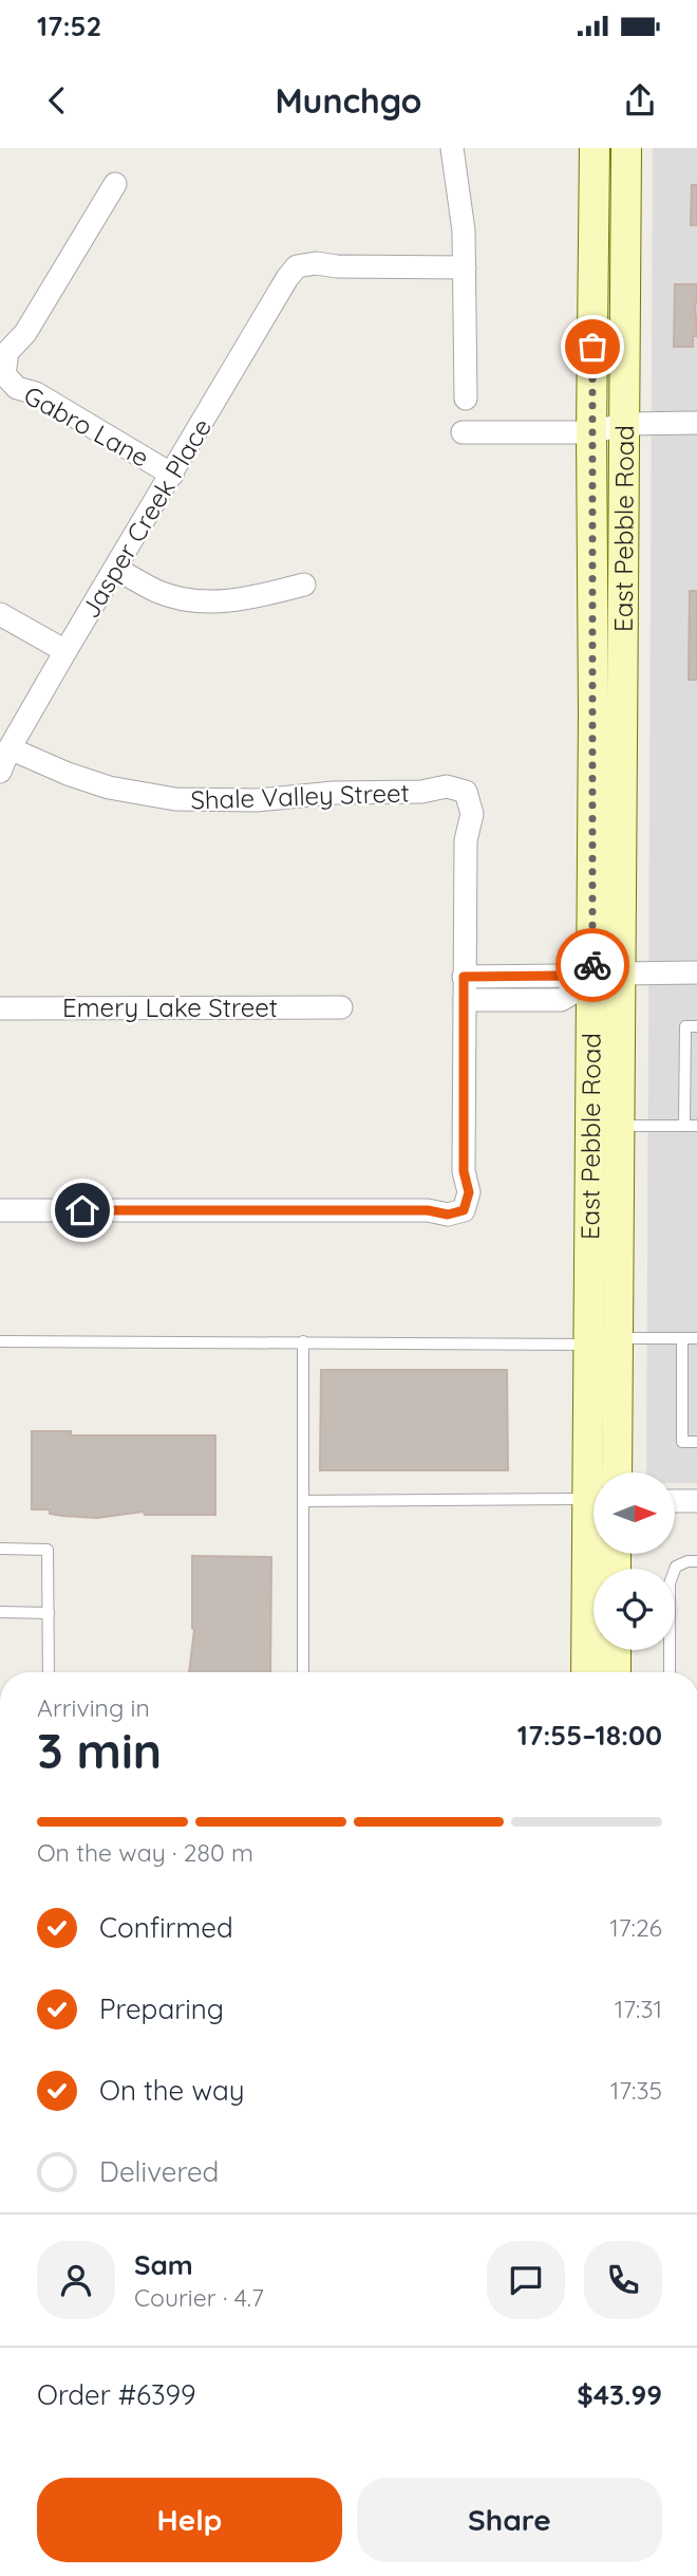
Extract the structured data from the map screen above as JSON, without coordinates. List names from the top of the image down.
{
  "streets": {
    "main road": ["East Pebble Road"],
    "street": [
      "Gabro Lane",
      "Jasper Creek Place",
      "Shale Valley Street",
      "Emery Lake Street"
    ]
  },
  "crossings": [
    ["Gabro Lane", "Jasper Creek Place"],
    ["Jasper Creek Place", "Shale Valley Street"]
  ],
  "north": "right",
  "page": {
    "status": "17:52",
    "header": "Munchgo",
    "heading": ["3 min", "Arriving in", "17:55–18:00"],
    "panel": [
      "Sam",
      "Courier · 4.7",
      "Order #6399",
      "$43.99"
    ],
    "bar": "On the way · 280 m",
    "list": [
      ["Confirmed", "17:26"],
      ["Preparing", "17:31"],
      ["On the way", "17:35"],
      "Delivered"
    ],
    "buttons": ["Help", "Share"]
  }
}
